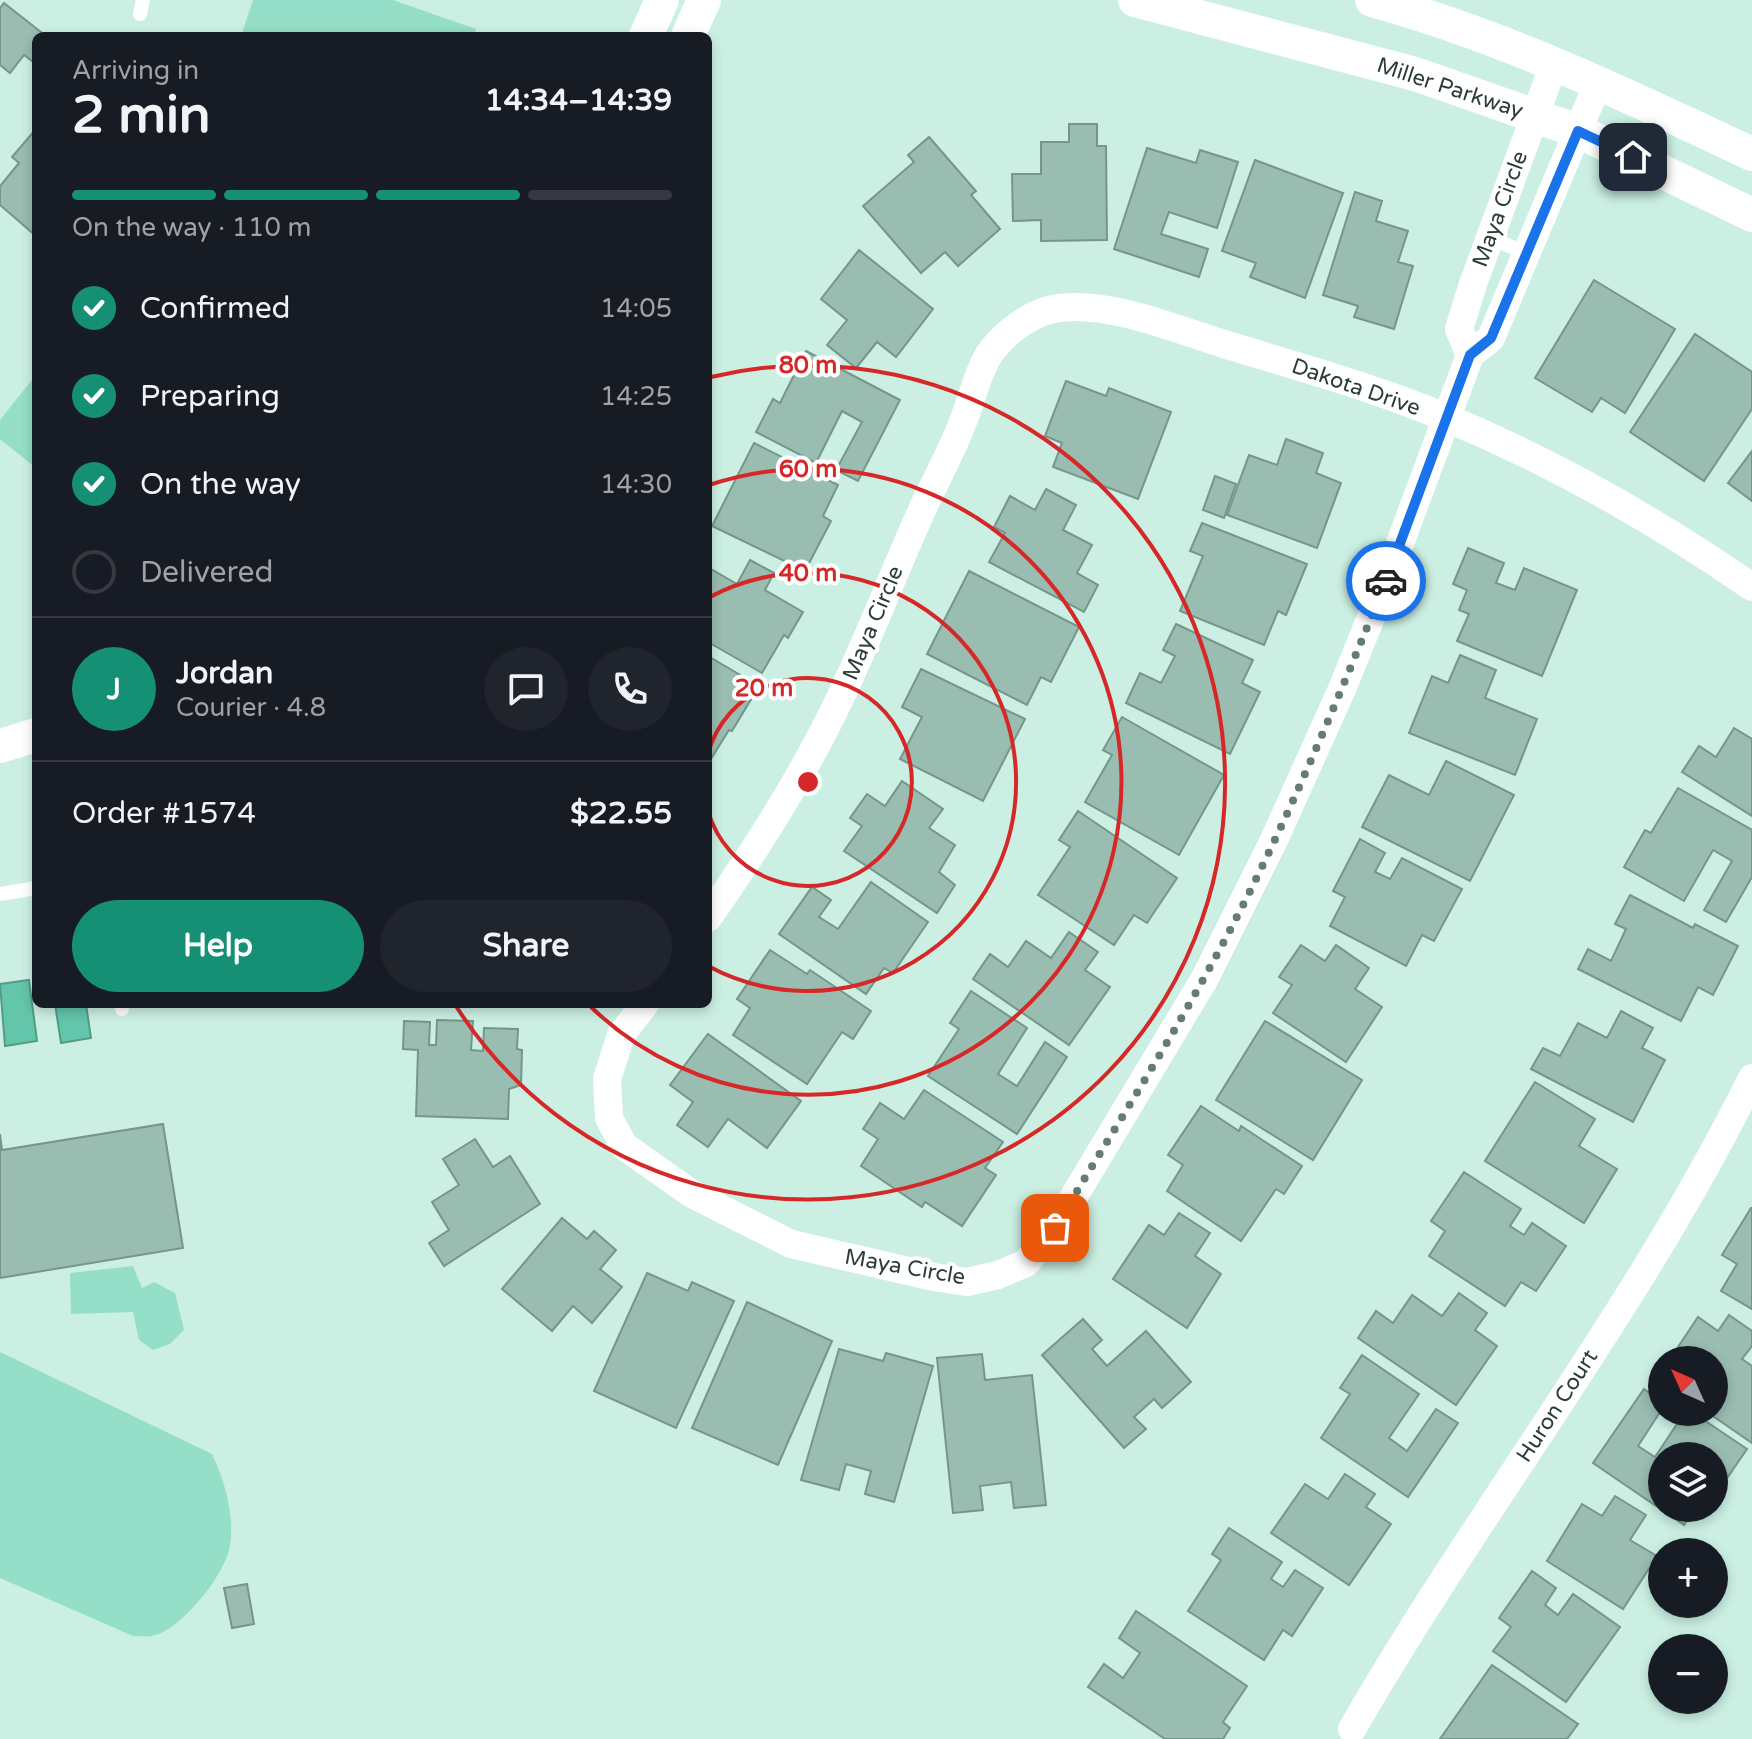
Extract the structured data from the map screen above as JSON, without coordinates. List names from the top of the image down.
{
  "streets": {
    "street": [
      "Miller Parkway",
      "Maya Circle",
      "Dakota Drive",
      "Huron Court"
    ]
  },
  "crossings": [
    ["Miller Parkway", "Maya Circle"],
    ["Maya Circle", "Dakota Drive"]
  ],
  "north": "top left",
  "page": {
    "heading": ["2 min", "Arriving in", "14:34–14:39"],
    "panel": [
      "Jordan",
      "Courier · 4.8",
      "Order #1574",
      "$22.55"
    ],
    "bar": "On the way · 110 m",
    "list": [
      ["Confirmed", "14:05"],
      ["Preparing", "14:25"],
      ["On the way", "14:30"],
      "Delivered"
    ],
    "round": "J",
    "buttons": ["Help", "Share"],
    "map_buttons": ["+", "−"]
  },
  "rings": [
    "80 m",
    "60 m",
    "40 m",
    "20 m"
  ]
}
